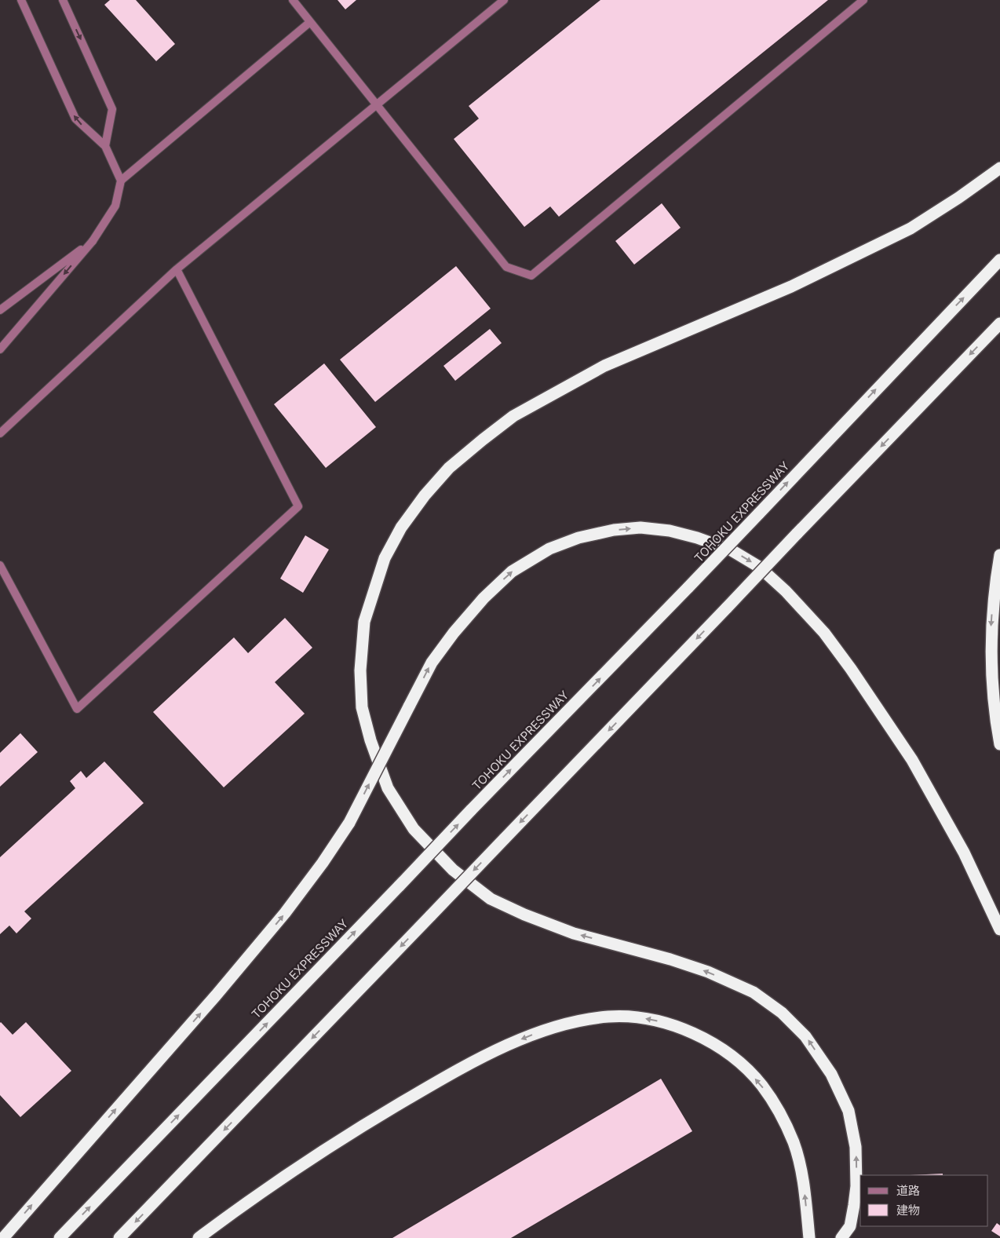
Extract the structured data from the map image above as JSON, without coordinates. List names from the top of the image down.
{
  "streets": {
    "highway": ["TOHOKU EXPRESSWAY"]
  },
  "legend": ["道路", "建物"]
}
